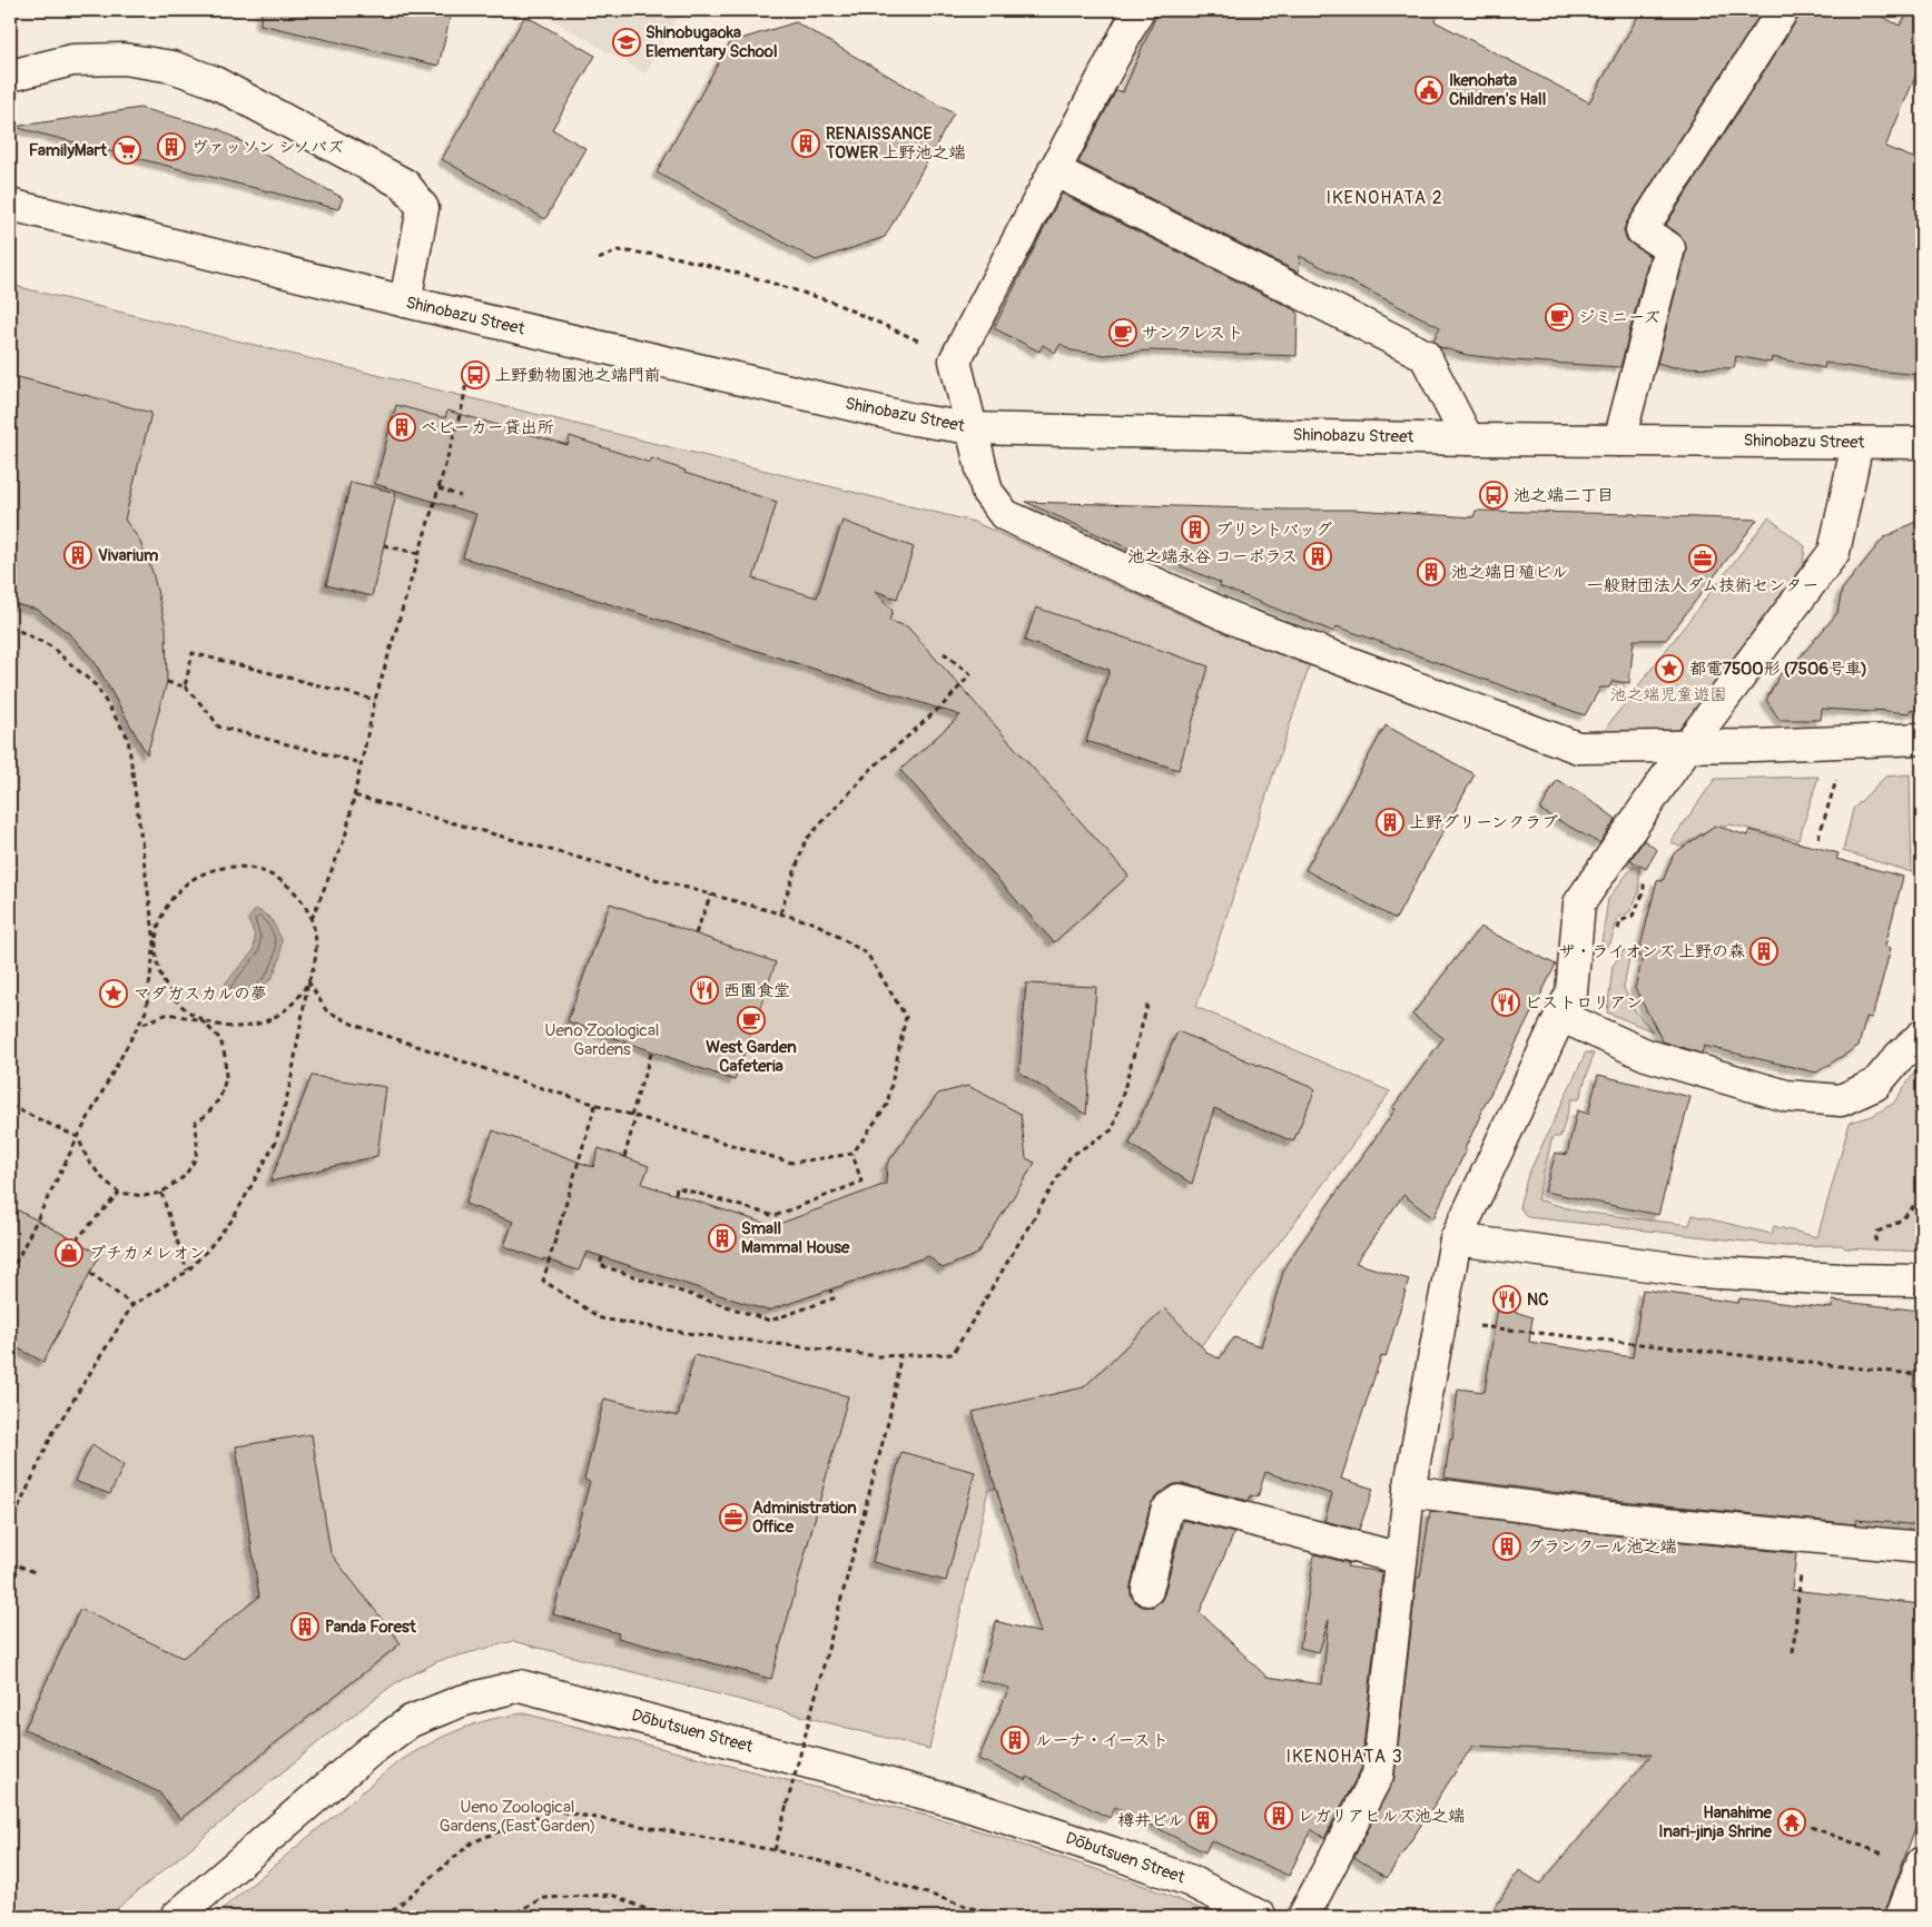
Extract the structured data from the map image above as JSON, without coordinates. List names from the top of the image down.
{
  "streets": {
    "street": ["Shinobazu Street", "Dōbutsuen Street"]
  },
  "districts": ["IKENOHATA 2", "IKENOHATA 3"],
  "parks": ["池之端児童遊園", "Ueno Zoological Gardens", "Ueno Zoological Gardens (East Garden)"],
  "places": {
    "school or university": ["Shinobugaoka Elementary School"],
    "public building": ["Ikenohata Children's Hall"],
    "building": [
      "RENAISSANCE TOWER 上野池之端",
      "ヴァッソン シノバズ",
      "ベビーカー貸出所",
      "プリントバッグ",
      "Vivarium",
      "池之端永谷 コーポラス",
      "池之端日殖ビル",
      "上野グリーンクラブ",
      "ザ・ライオンズ 上野の森",
      "Small Mammal House",
      "グランクール池之端",
      "Panda Forest",
      "ルーナ・イースト",
      "レガリアヒルズ池之端",
      "樽井ビル"
    ],
    "supermarket": ["FamilyMart"],
    "cafe": ["ジミニーズ", "サンクレスト", "West Garden Cafeteria"],
    "bus stop": ["上野動物園池之端門前", "池之端二丁目"],
    "office": ["一般財団法人ダム技術センター", "Administration Office"],
    "place": ["都電7500形 (7506号車)", "マダガスカルの夢"],
    "restaurant": ["西園食堂", "ビストロリアン", "NC"],
    "shop": ["プチカメレオン"],
    "temple": ["Hanahime Inari-jinja Shrine"]
  }
}
